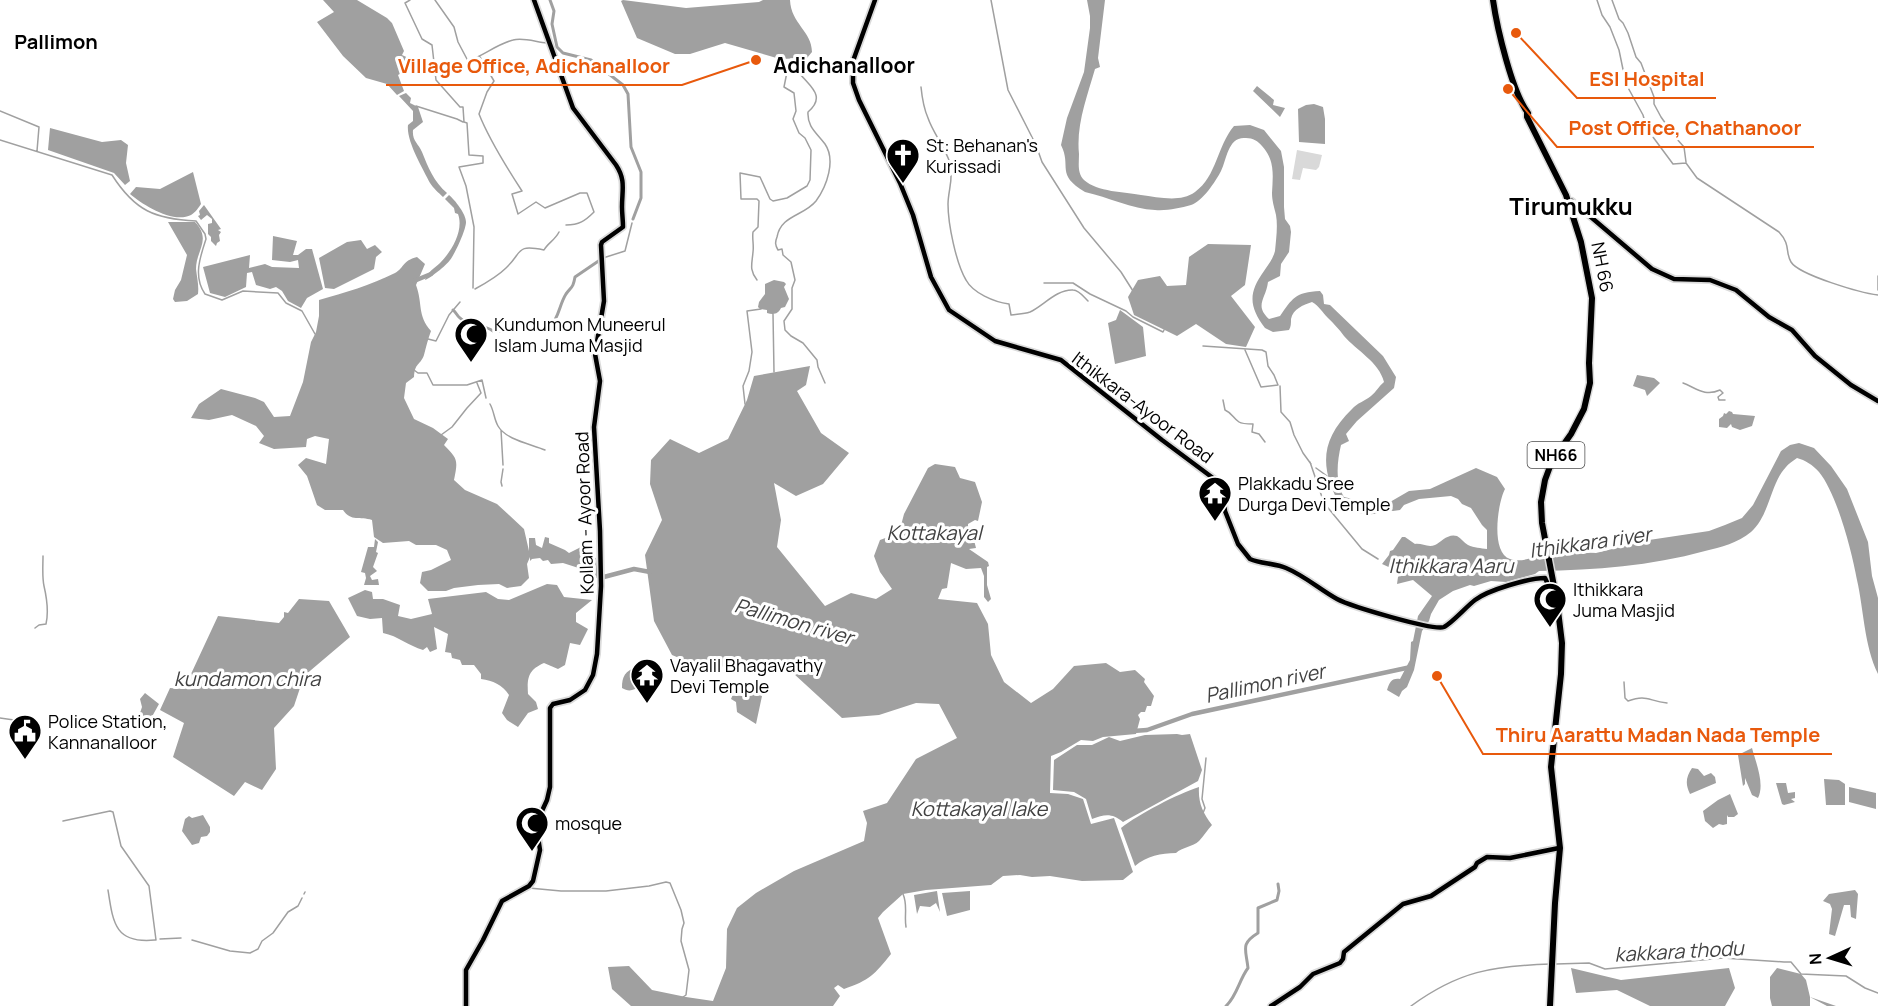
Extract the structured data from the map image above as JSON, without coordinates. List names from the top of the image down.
{
  "streets": {
    "highway": ["NH 66", "NH66"],
    "main road": ["Ithikkara-Ayoor Road", "Kollam - Ayoor Road"]
  },
  "crossings": [
    ["NH 66", "Ithikkara-Ayoor Road"],
    ["NH 66", "NH66"],
    ["Ithikkara-Ayoor Road", "NH66"]
  ],
  "districts": ["Pallimon", "Adichanalloor", "Tirumukku"],
  "water": [
    "Kottakayal",
    "Ithikkara river",
    "Ithikkara Aaru",
    "Pallimon river",
    "kundamon chira",
    "Kottakayal lake",
    "kakkara thodu"
  ],
  "places": {
    "other": [
      "ESI Hospital",
      "Village Office, Adichanalloor",
      "Post Office, Chathanoor",
      "Thiru Aarattu Madan Nada Temple"
    ],
    "church": ["St: Behanan's Kurissadi"],
    "mosque": ["Kundumon Muneerul Islam Juma Masjid", "Ithikkara Juma Masjid", "mosque"],
    "temple": ["Plakkadu Sree Durga Devi Temple", "Vayalil Bhagavathy Devi Temple"],
    "public building": ["Police Station, Kannanalloor"]
  },
  "north": "left"
}
